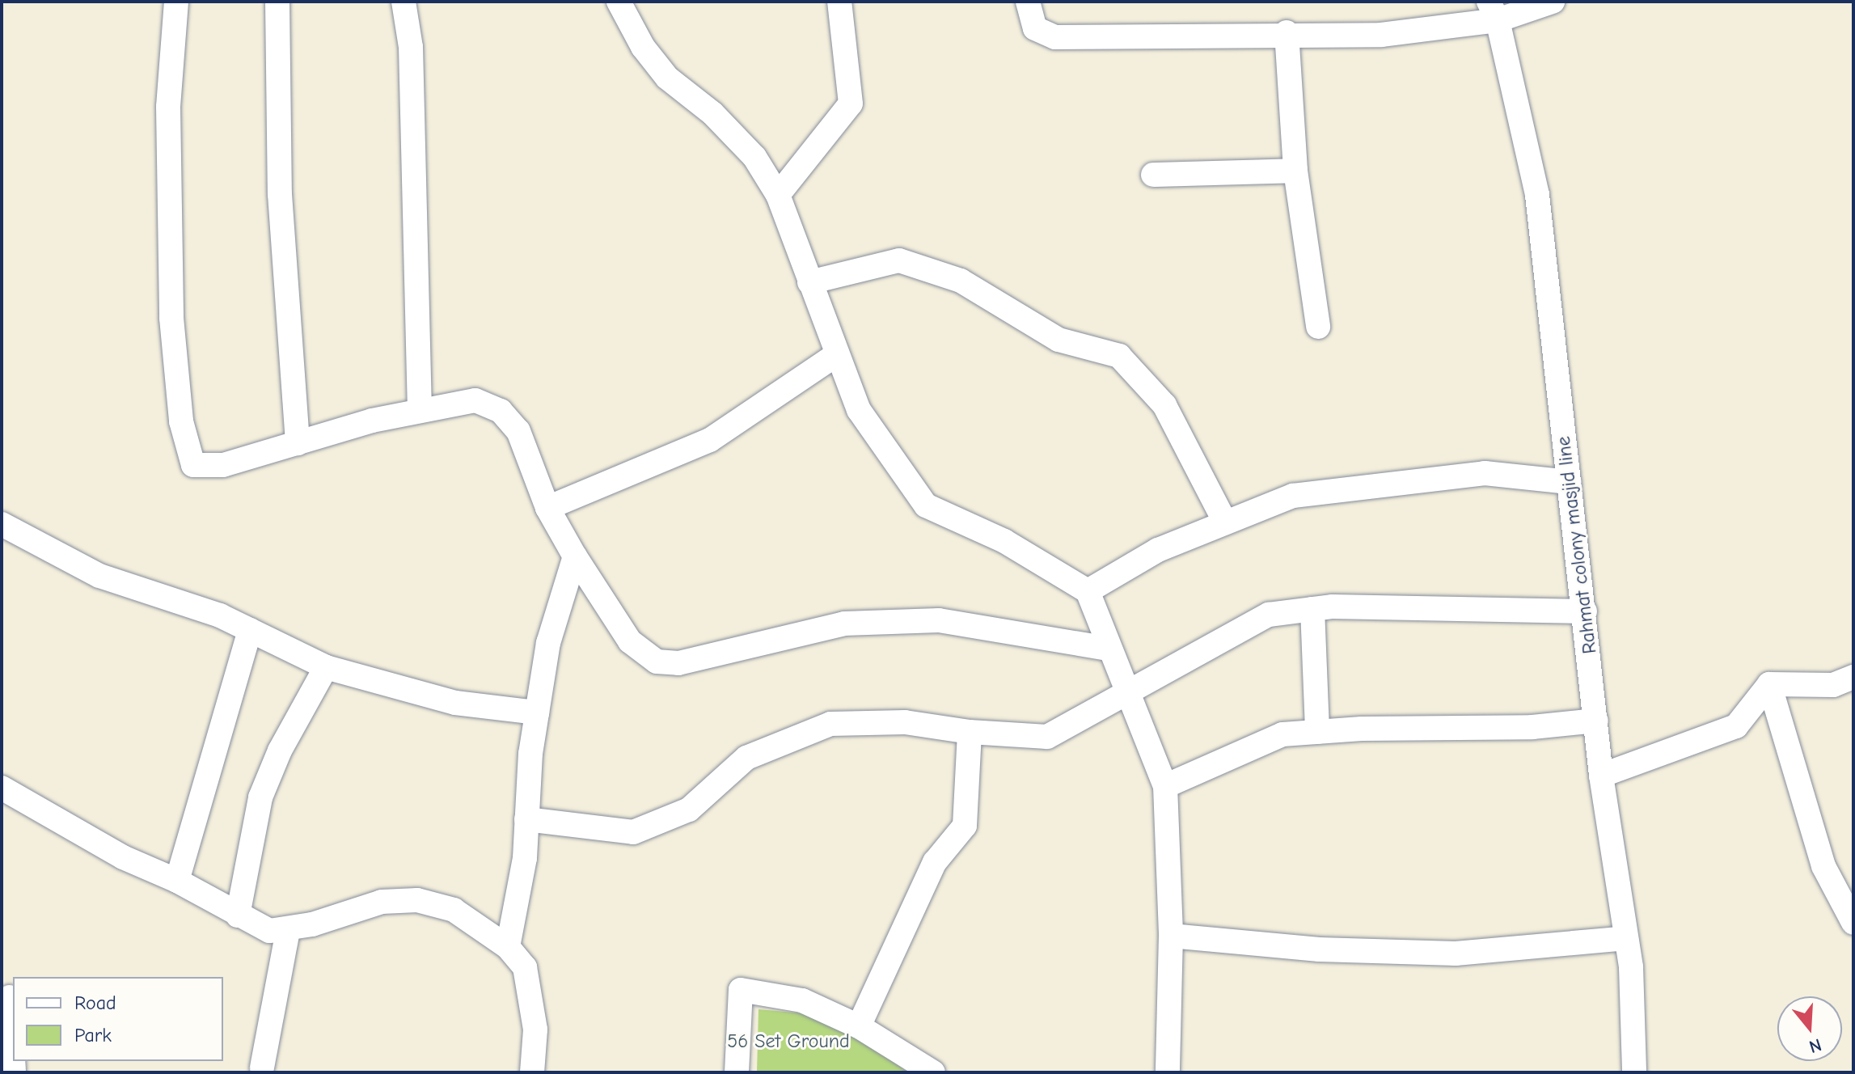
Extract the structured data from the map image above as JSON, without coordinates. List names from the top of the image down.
{
  "streets": {
    "street": ["Rahmat colony masjid line"]
  },
  "parks": ["56 Set Ground"],
  "legend": ["Road", "Park"],
  "north": "bottom"
}
